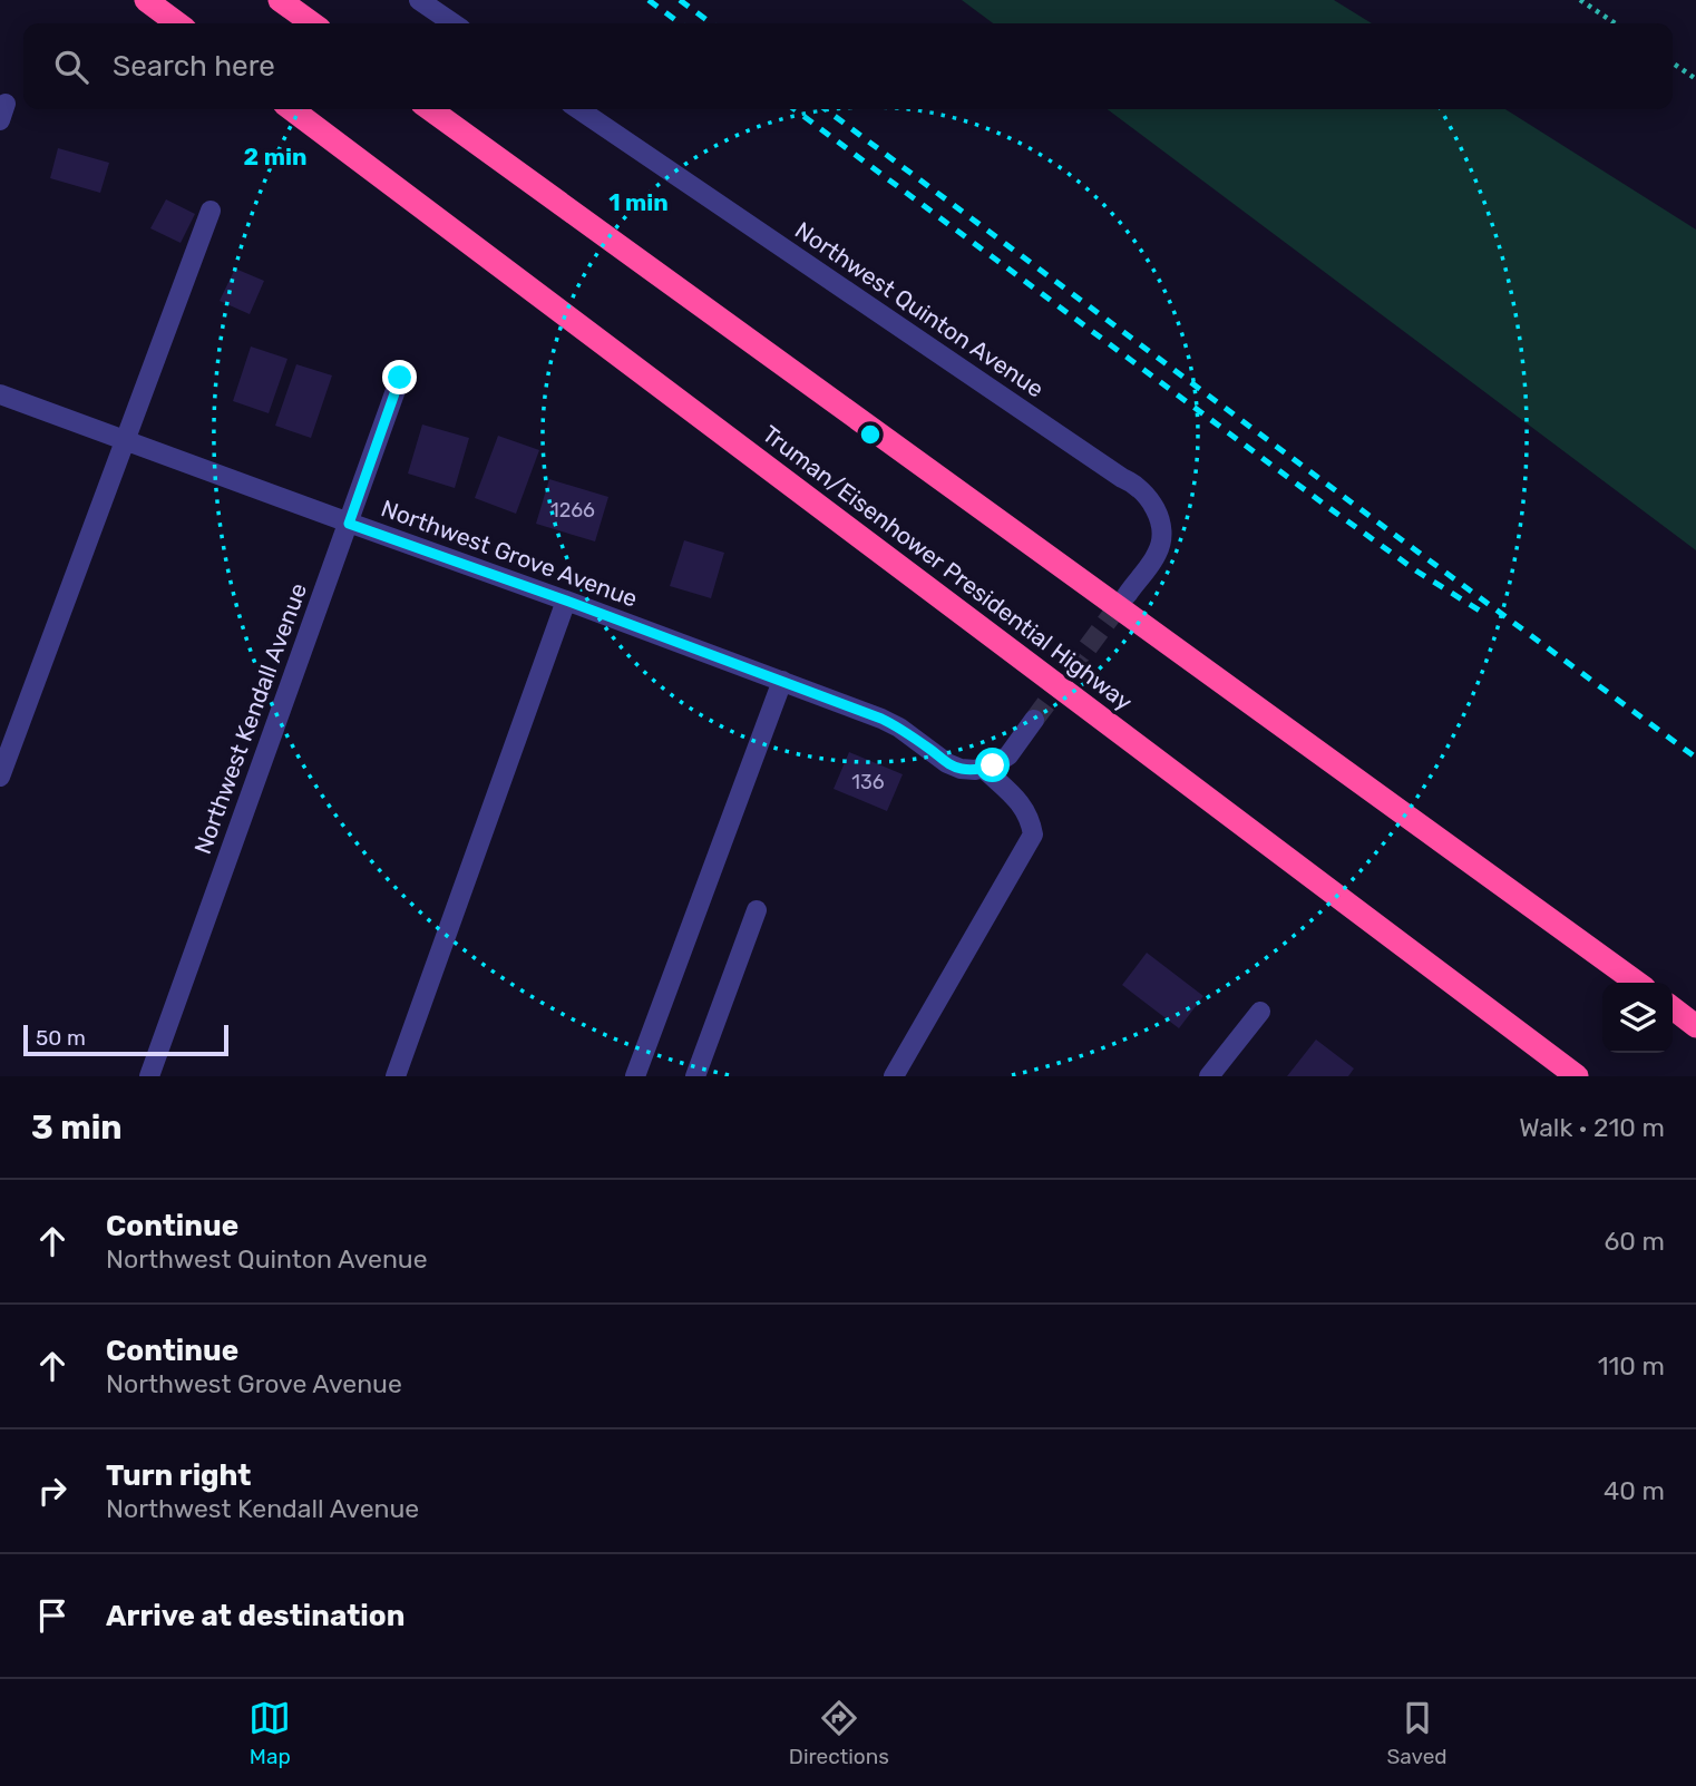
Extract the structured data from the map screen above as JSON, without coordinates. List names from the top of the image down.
{
  "streets": {
    "highway": ["Truman/Eisenhower Presidential Highway"],
    "street": ["Northwest Quinton Avenue", "Northwest Grove Avenue", "Northwest Kendall Avenue"]
  },
  "crossings": [
    ["Northwest Grove Avenue", "Northwest Kendall Avenue"]
  ],
  "house_numbers": ["1266", "136"],
  "scale_bar": "50 m",
  "page": {
    "search": "Search here",
    "scale": "50 m",
    "heading": ["3 min", "Walk · 210 m"],
    "list": [
      ["Continue", "Northwest Quinton Avenue", "60 m"],
      ["Continue", "Northwest Grove Avenue", "110 m"],
      ["Turn right", "Northwest Kendall Avenue", "40 m"],
      "Arrive at destination"
    ],
    "nav": ["Map", "Directions", "Saved"]
  },
  "rings": ["2 min", "1 min"]
}
